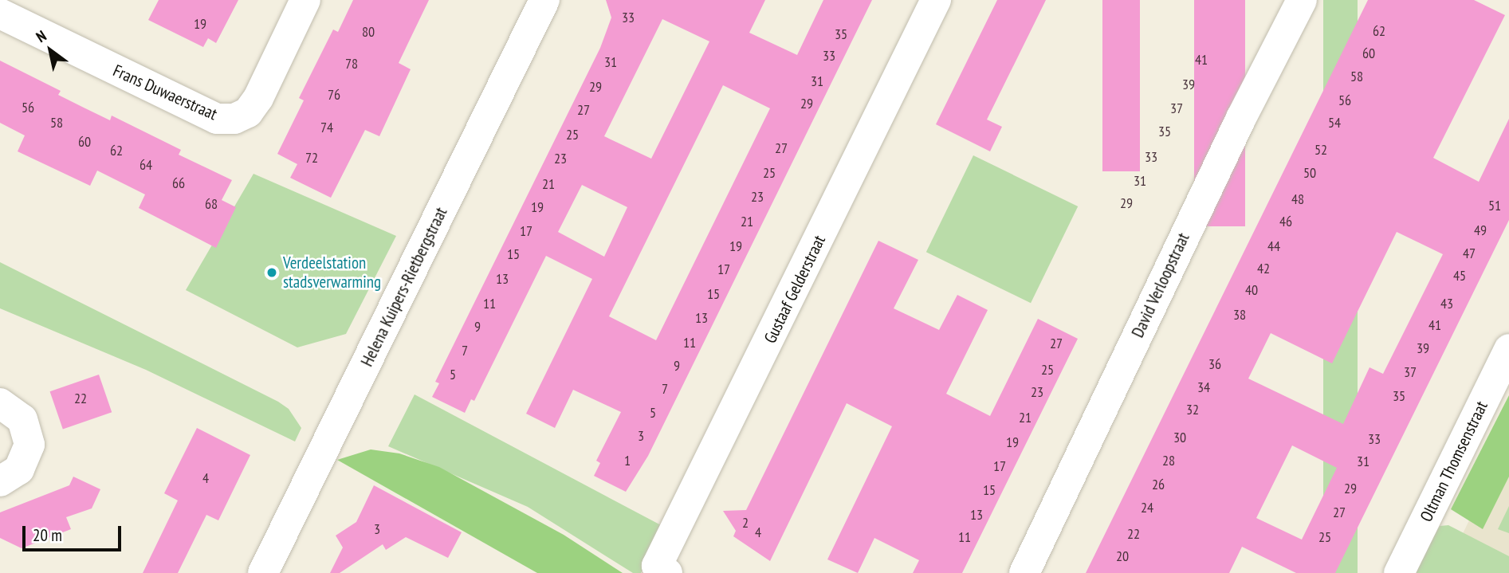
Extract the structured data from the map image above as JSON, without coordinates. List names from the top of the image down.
{
  "streets": {
    "street": [
      "Frans Duwaerstraat",
      "David Verloopstraat",
      "Helena Kuipers-Rietbergstraat",
      "Gustaaf Gelderstraat",
      "Oltman Thomsenstraat"
    ]
  },
  "places": ["Verdeelstation stadsverwarming"],
  "house_numbers": [
    "33",
    "19",
    "62",
    "80",
    "35",
    "60",
    "33",
    "41",
    "31",
    "78",
    "58",
    "31",
    "39",
    "29",
    "76",
    "56",
    "29",
    "56",
    "37",
    "27",
    "58",
    "54",
    "74",
    "35",
    "25",
    "60",
    "27",
    "52",
    "62",
    "33",
    "72",
    "23",
    "64",
    "25",
    "50",
    "31",
    "66",
    "21",
    "23",
    "48",
    "29",
    "68",
    "51",
    "19",
    "21",
    "46",
    "49",
    "17",
    "19",
    "44",
    "47",
    "15",
    "42",
    "17",
    "45",
    "13",
    "40",
    "15",
    "11",
    "43",
    "38",
    "13",
    "41",
    "9",
    "11",
    "27",
    "39",
    "7",
    "36",
    "9",
    "25",
    "37",
    "5",
    "34",
    "7",
    "23",
    "35",
    "22",
    "32",
    "5",
    "21",
    "3",
    "30",
    "33",
    "19",
    "1",
    "28",
    "31",
    "17",
    "4",
    "26",
    "29",
    "15",
    "24",
    "27",
    "13",
    "2",
    "3",
    "4",
    "22",
    "11",
    "25",
    "20"
  ],
  "scale_bar": "20 m",
  "north": "top left"
}
